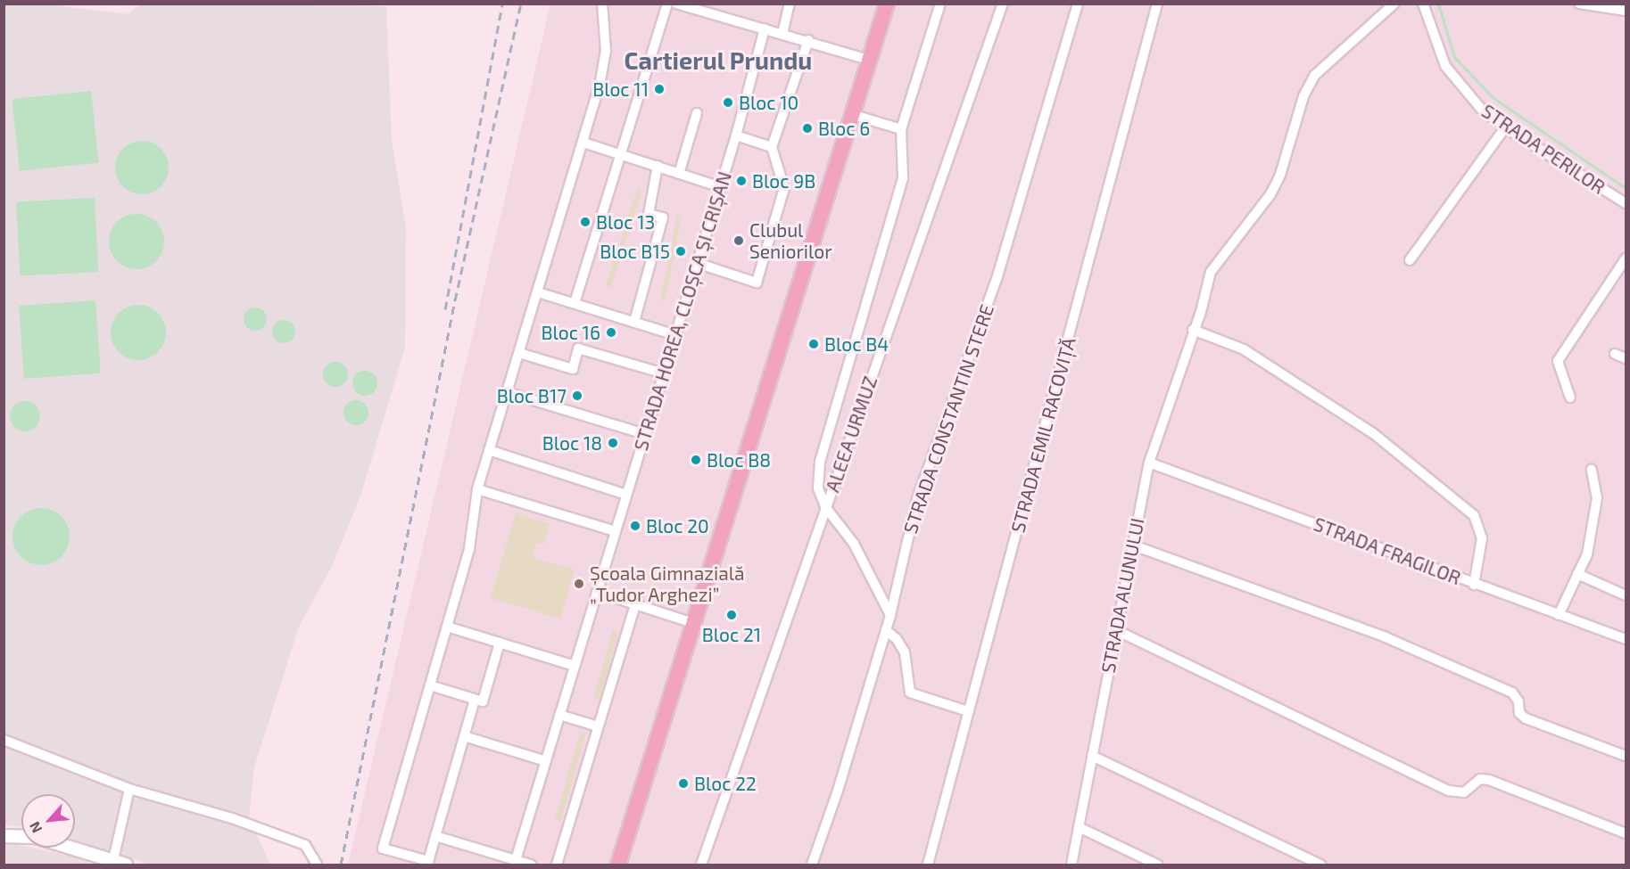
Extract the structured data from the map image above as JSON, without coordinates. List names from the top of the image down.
{
  "streets": {
    "street": [
      "STRADA PERILOR",
      "STRADA HOREA, CLOȘCA ȘI CRIȘAN",
      "STRADA CONSTANTIN STERE",
      "ALEEA URMUZ",
      "STRADA EMIL RACOVIȚĂ",
      "STRADA FRAGILOR",
      "STRADA ALUNULUI"
    ]
  },
  "crossings": [
    ["STRADA FRAGILOR", "STRADA ALUNULUI"]
  ],
  "districts": ["Cartierul Prundu"],
  "places": [
    "Bloc 11",
    "Bloc 10",
    "Bloc 6",
    "Bloc 9B",
    "Bloc 13",
    "Clubul Seniorilor",
    "Bloc B15",
    "Bloc 16",
    "Bloc B4",
    "Bloc B17",
    "Bloc 18",
    "Bloc B8",
    "Bloc 20",
    "Școala Gimnazială „Tudor Arghezi”",
    "Bloc 21",
    "Bloc 22"
  ],
  "north": "bottom left"
}
